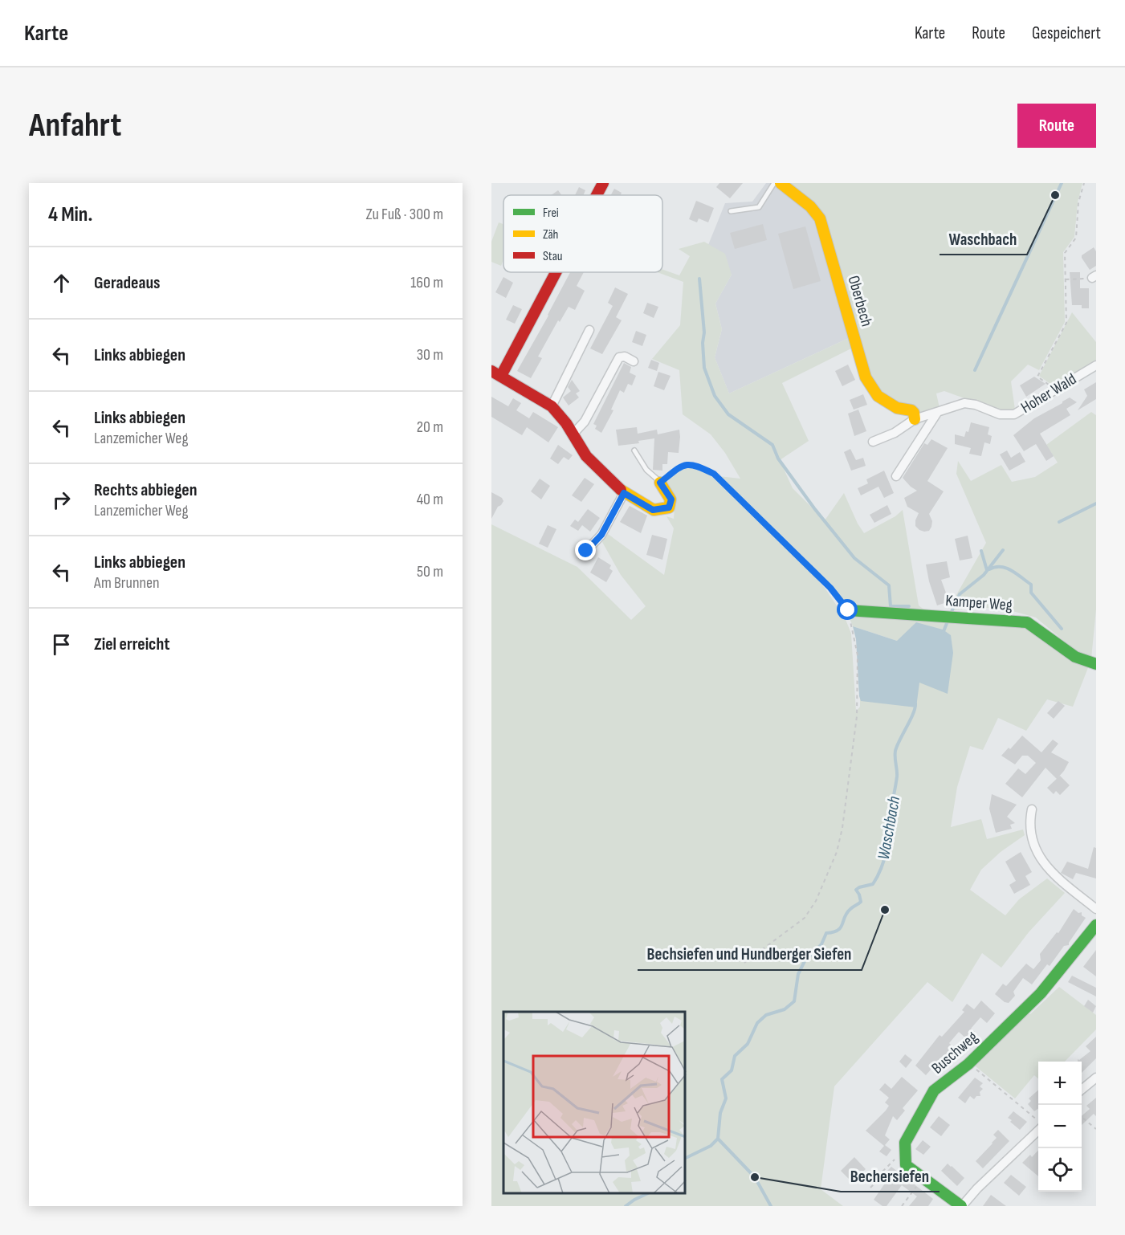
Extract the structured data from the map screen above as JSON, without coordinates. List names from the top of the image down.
{
  "streets": {
    "street": [
      "Oberbech",
      "Hoher Wald",
      "Kamper Weg",
      "Buschweg"
    ]
  },
  "water": ["Waschbach"],
  "places": ["Waschbach", "Bechsiefen und Hundberger Siefen", "Bechersiefen"],
  "legend": ["Frei", "Zäh", "Stau"],
  "page": {
    "header": "Karte",
    "nav": ["Karte", "Route", "Gespeichert"],
    "buttons": "Route",
    "title": "Anfahrt",
    "heading": ["4 Min.", "Zu Fuß · 300 m"],
    "list": [
      ["Geradeaus", "160 m"],
      ["Links abbiegen", "30 m"],
      ["Links abbiegen", "Lanzemicher Weg", "20 m"],
      ["Rechts abbiegen", "Lanzemicher Weg", "40 m"],
      ["Links abbiegen", "Am Brunnen", "50 m"],
      "Ziel erreicht"
    ],
    "map_buttons": ["+", "−"]
  }
}
